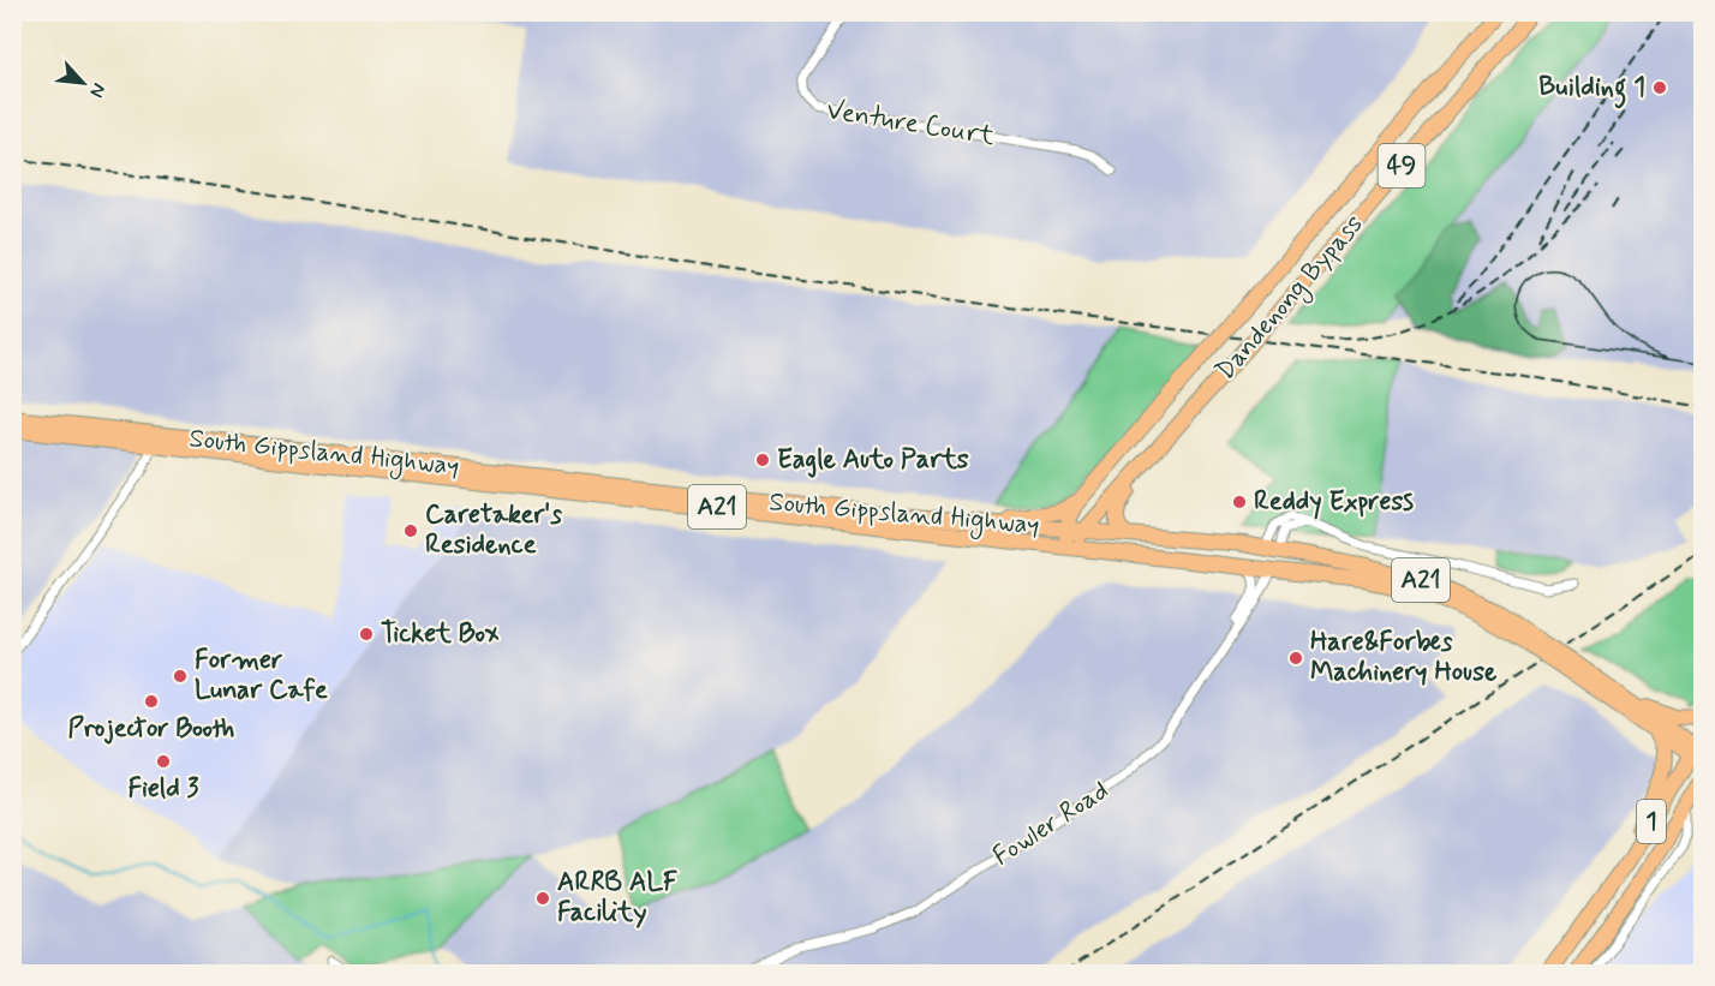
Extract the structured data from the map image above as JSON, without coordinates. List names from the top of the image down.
{
  "streets": {
    "highway": [
      "49",
      "Dandenong Bypass",
      "South Gippsland Highway",
      "A21",
      "1"
    ],
    "street": ["Venture Court", "Fowler Road"]
  },
  "crossings": [
    ["49", "Dandenong Bypass"],
    ["49", "South Gippsland Highway"],
    ["Dandenong Bypass", "South Gippsland Highway"],
    ["South Gippsland Highway", "1"],
    ["South Gippsland Highway", "Fowler Road"]
  ],
  "places": [
    "Building 1",
    "Eagle Auto Parts",
    "Reddy Express",
    "Caretaker's Residence",
    "Ticket Box",
    "Hare&Forbes Machinery House",
    "Former Lunar Cafe",
    "Projector Booth",
    "Field 3",
    "ARRB ALF Facility"
  ],
  "north": "bottom right"
}
